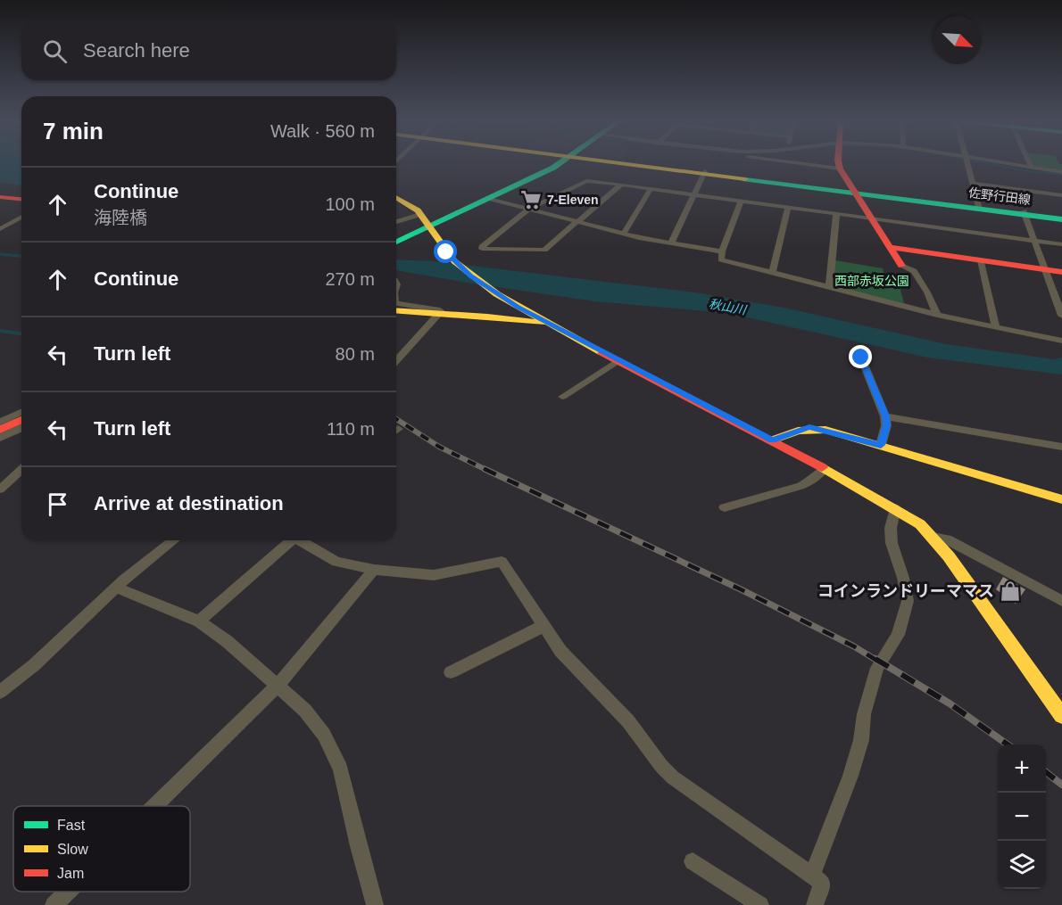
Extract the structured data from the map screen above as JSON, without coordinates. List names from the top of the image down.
{
  "streets": {
    "street": ["佐野行田線"]
  },
  "water": ["秋山川"],
  "parks": ["西部赤坂公園"],
  "places": {
    "supermarket": ["7-Eleven"],
    "shop": ["コインランドリーママス"]
  },
  "legend": ["Fast", "Slow", "Jam"],
  "north": "bottom right",
  "page": {
    "search": "Search here",
    "heading": ["7 min", "Walk · 560 m"],
    "list": [
      ["Continue", "海陸橋", "100 m"],
      ["Continue", "270 m"],
      ["Turn left", "80 m"],
      ["Turn left", "110 m"],
      "Arrive at destination"
    ],
    "map_buttons": ["+", "−"]
  }
}
